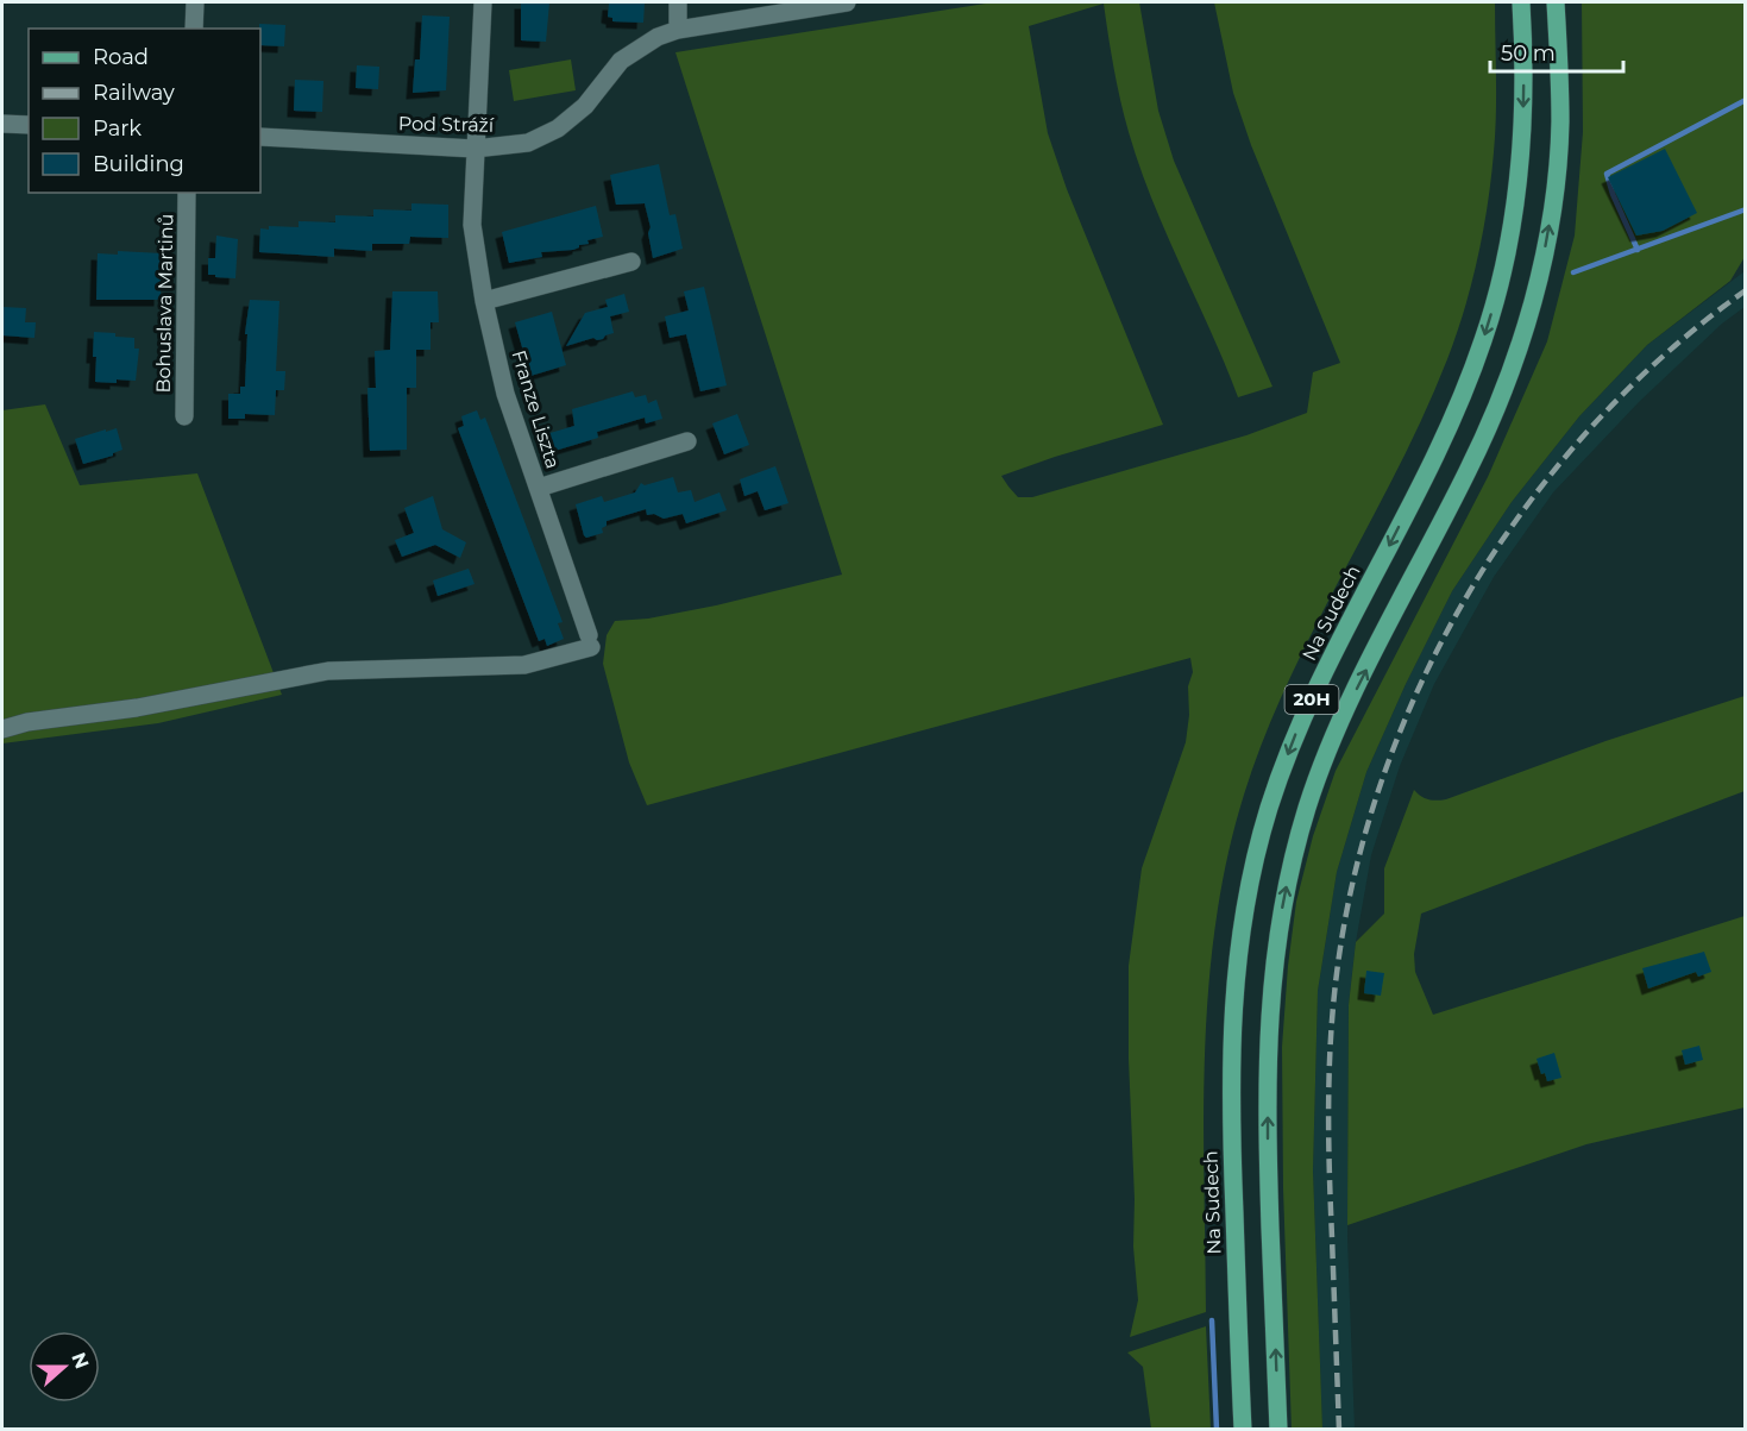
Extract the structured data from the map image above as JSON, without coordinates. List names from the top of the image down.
{
  "streets": {
    "main road": ["Na Sudech", "20H"],
    "street": ["Pod Stráží", "Bohuslava Martinů", "Franze Liszta"]
  },
  "crossings": [
    ["Pod Stráží", "Franze Liszta"]
  ],
  "legend": [
    "Road",
    "Railway",
    "Park",
    "Building"
  ],
  "scale_bar": "50 m",
  "north": "right"
}
